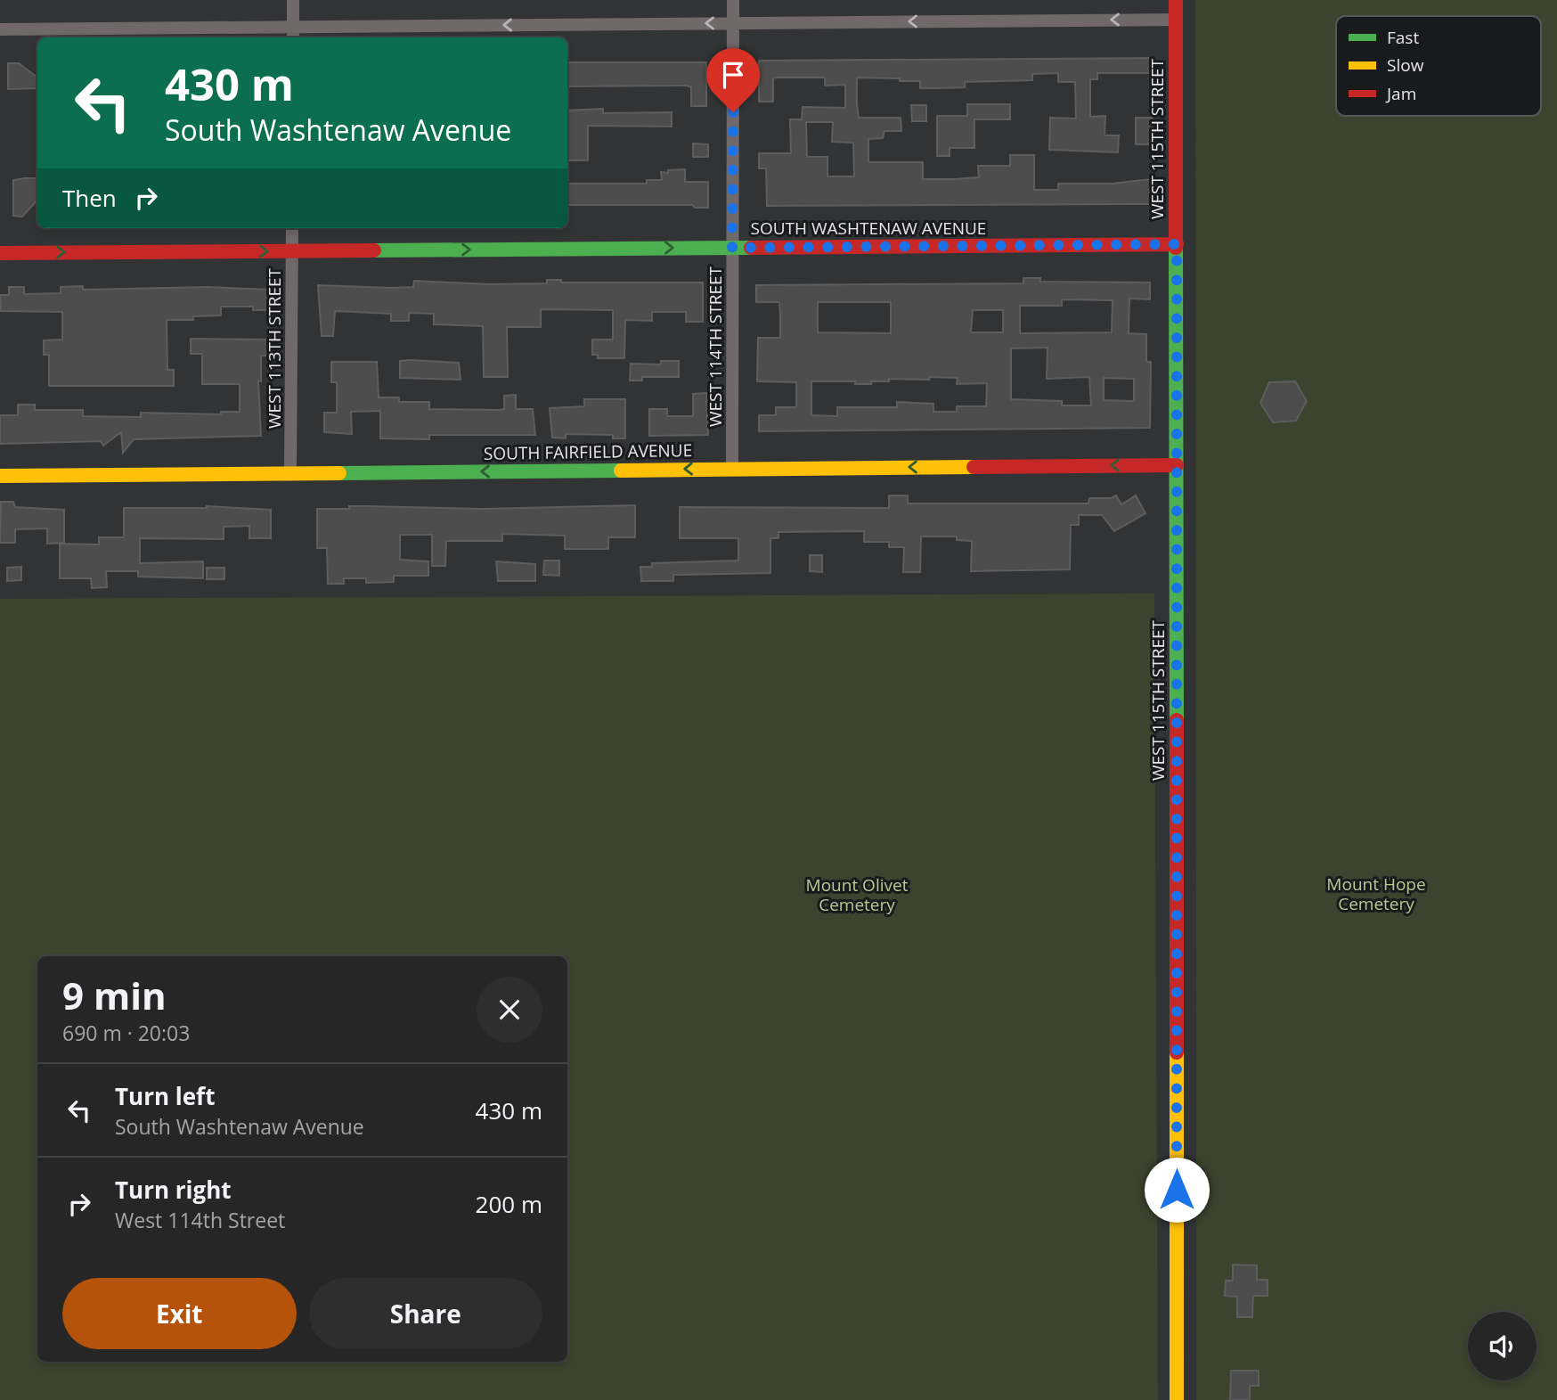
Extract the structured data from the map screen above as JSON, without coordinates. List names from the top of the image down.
{
  "streets": {
    "street": [
      "WEST 115TH STREET",
      "SOUTH WASHTENAW AVENUE",
      "WEST 114TH STREET",
      "WEST 113TH STREET",
      "SOUTH FAIRFIELD AVENUE"
    ]
  },
  "crossings": [
    ["WEST 115TH STREET", "SOUTH WASHTENAW AVENUE"],
    ["WEST 115TH STREET", "SOUTH FAIRFIELD AVENUE"],
    ["SOUTH WASHTENAW AVENUE", "WEST 114TH STREET"],
    ["SOUTH WASHTENAW AVENUE", "WEST 113TH STREET"],
    ["WEST 114TH STREET", "SOUTH FAIRFIELD AVENUE"],
    ["WEST 113TH STREET", "SOUTH FAIRFIELD AVENUE"]
  ],
  "one_way": ["SOUTH WASHTENAW AVENUE", "SOUTH FAIRFIELD AVENUE"],
  "parks": ["Mount Hope Cemetery", "Mount Olivet Cemetery"],
  "legend": ["Fast", "Slow", "Jam"],
  "page": {
    "turn": ["430 m", "South Washtenaw Avenue"],
    "then": "Then",
    "heading": ["9 min", "690 m · 20:03"],
    "list": [
      {
        "name": "Turn left",
        "note": "South Washtenaw Avenue",
        "value": "430 m"
      },
      {
        "name": "Turn right",
        "note": "West 114th Street",
        "value": "200 m"
      }
    ],
    "buttons": ["Exit", "Share"]
  }
}
